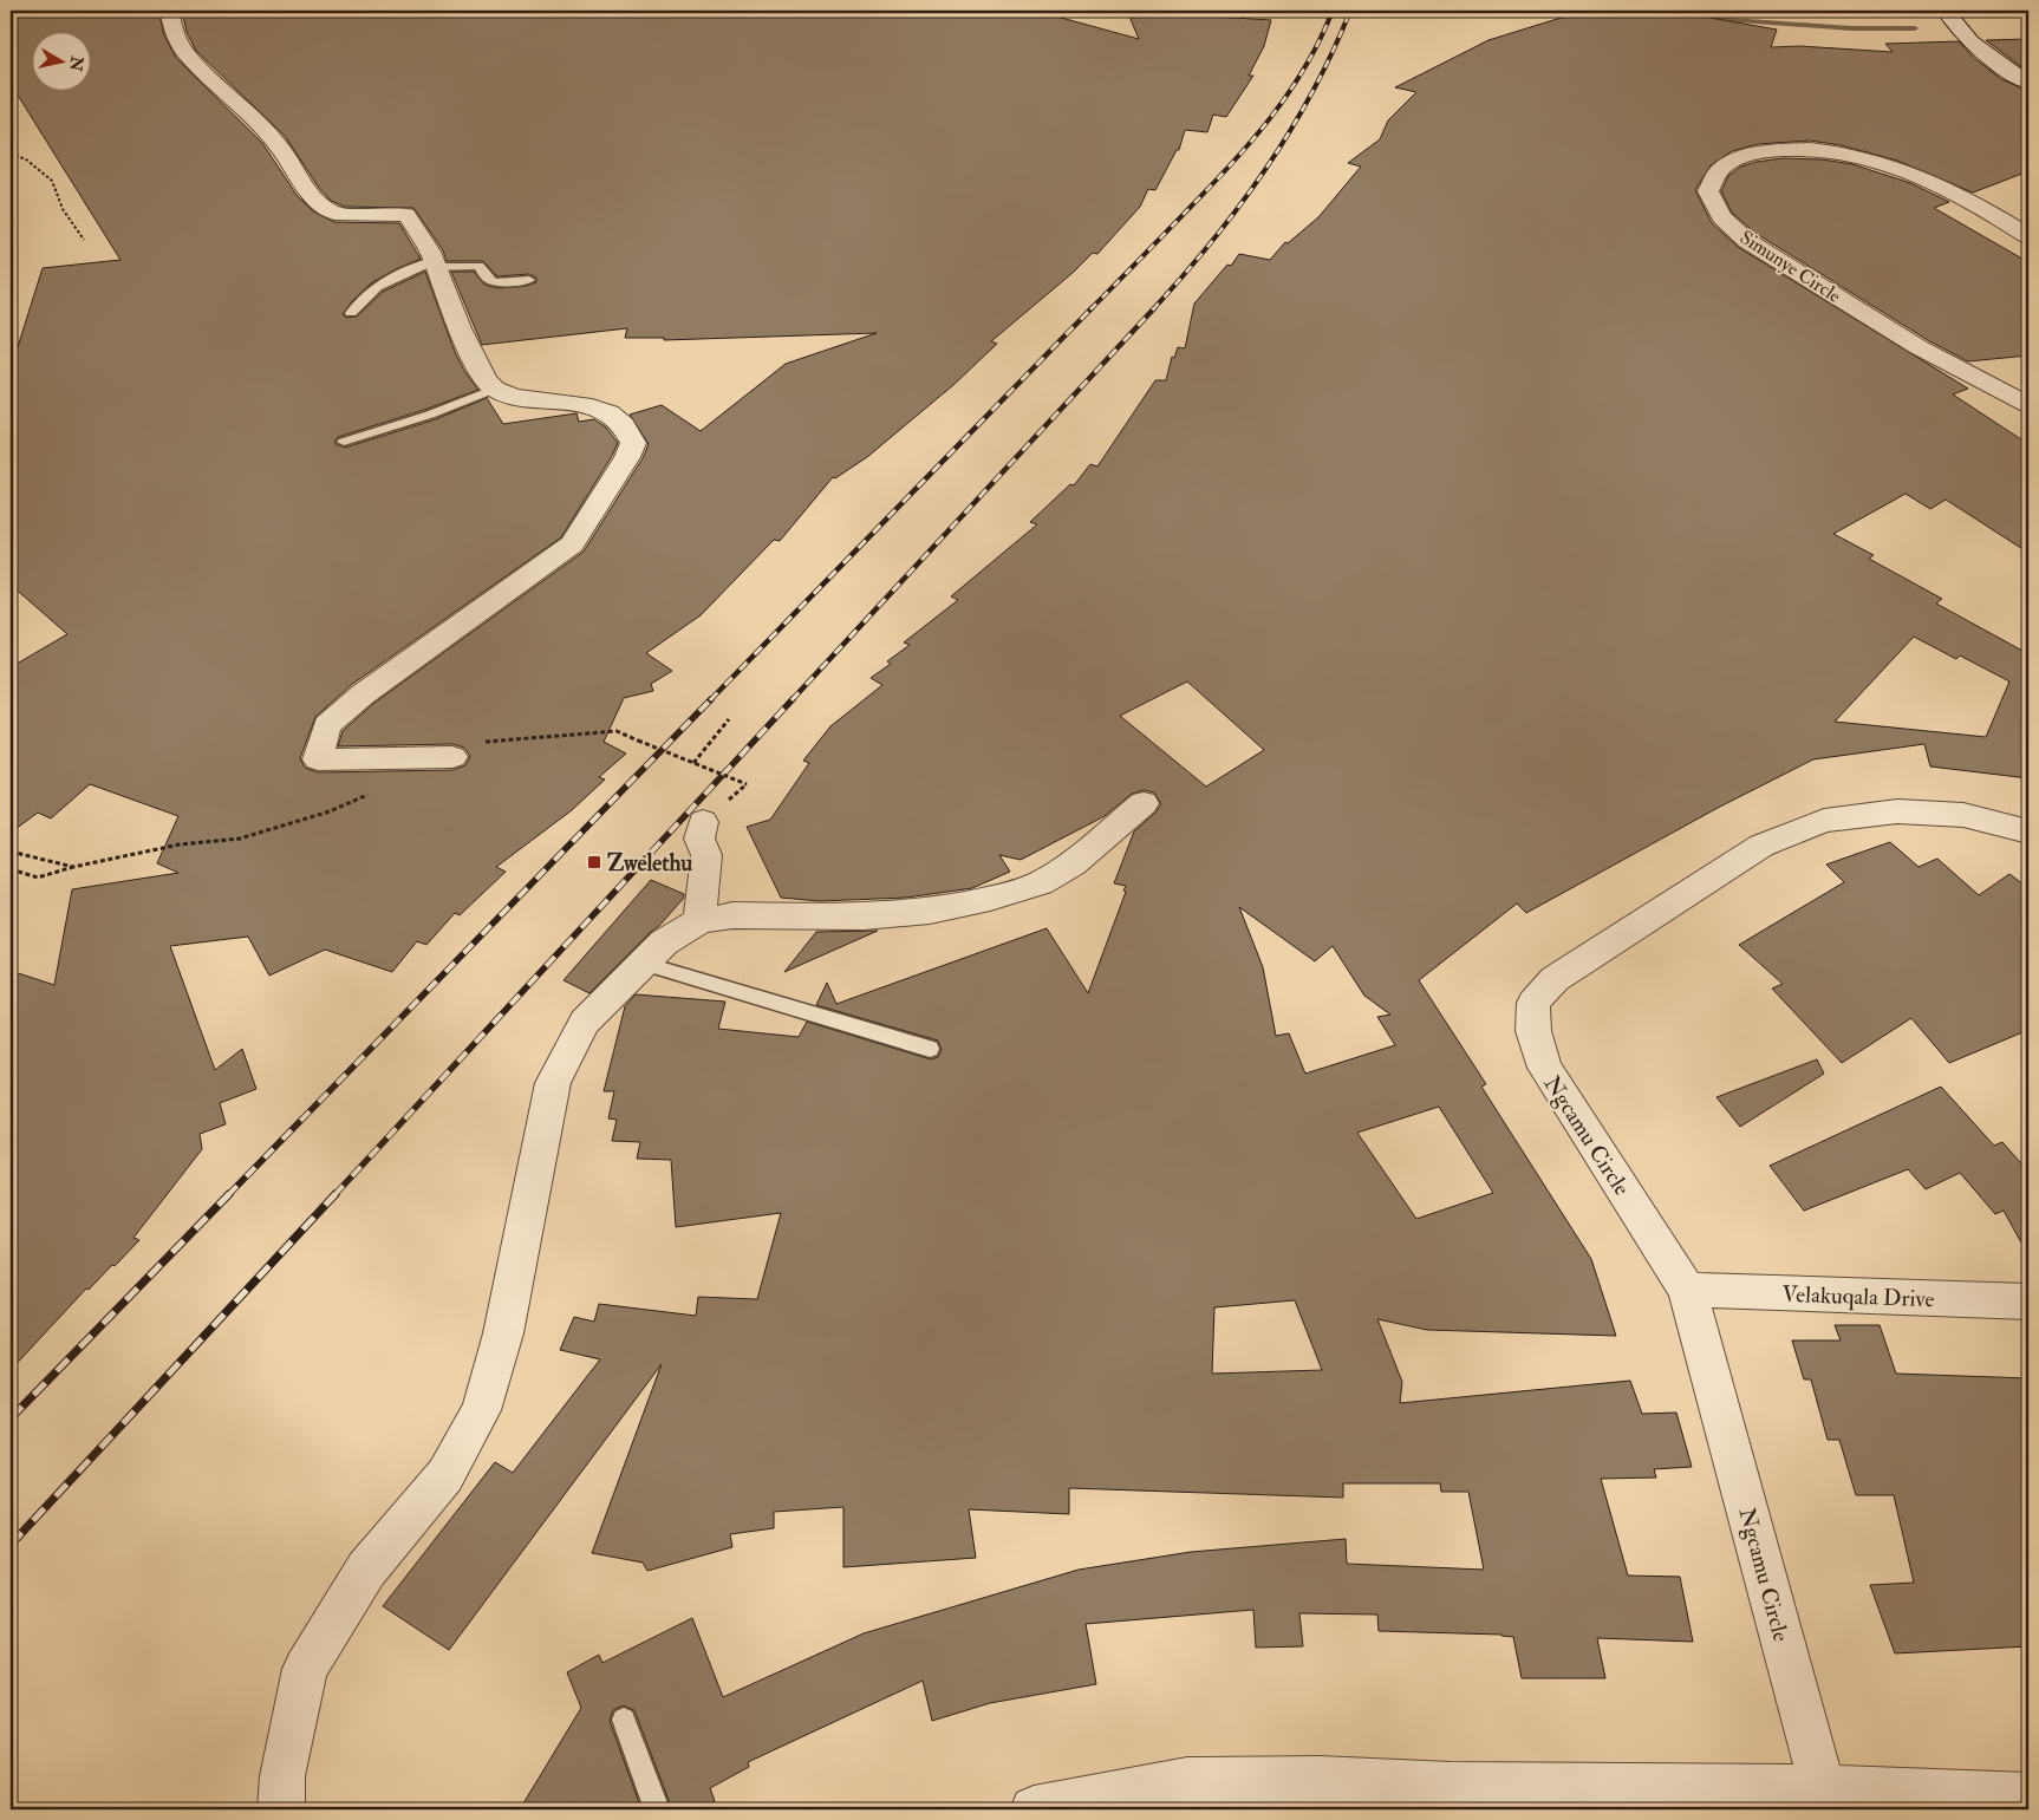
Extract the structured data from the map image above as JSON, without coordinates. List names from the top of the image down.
{
  "streets": {
    "street": ["Simunye Circle", "Ngcamu Circle", "Velakuqala Drive"]
  },
  "crossings": [
    ["Ngcamu Circle", "Velakuqala Drive"]
  ],
  "places": {
    "transit": ["Zwelethu"]
  },
  "north": "right"
}
